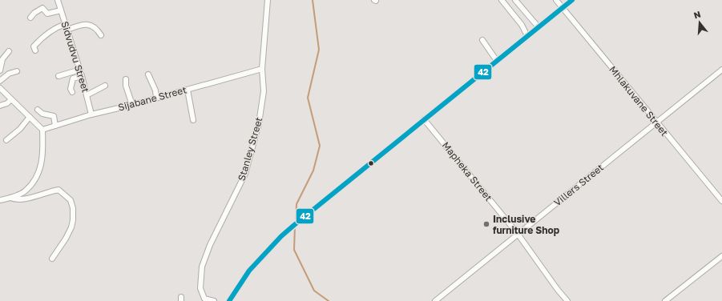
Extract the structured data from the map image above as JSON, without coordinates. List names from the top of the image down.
{
  "streets": {
    "street": [
      "Sidvudvu Street",
      "Sijabane Street",
      "Mhlakuvane Street",
      "Stanley Street",
      "Mapheka Street",
      "Villers Street"
    ]
  },
  "crossings": [
    ["Sidvudvu Street", "Sijabane Street"],
    ["Sijabane Street", "Stanley Street"],
    ["Mhlakuvane Street", "Villers Street"],
    ["Mapheka Street", "Villers Street"]
  ],
  "places": ["Inclusive furniture Shop"],
  "lines": ["transit line 42"],
  "north": "top"
}
